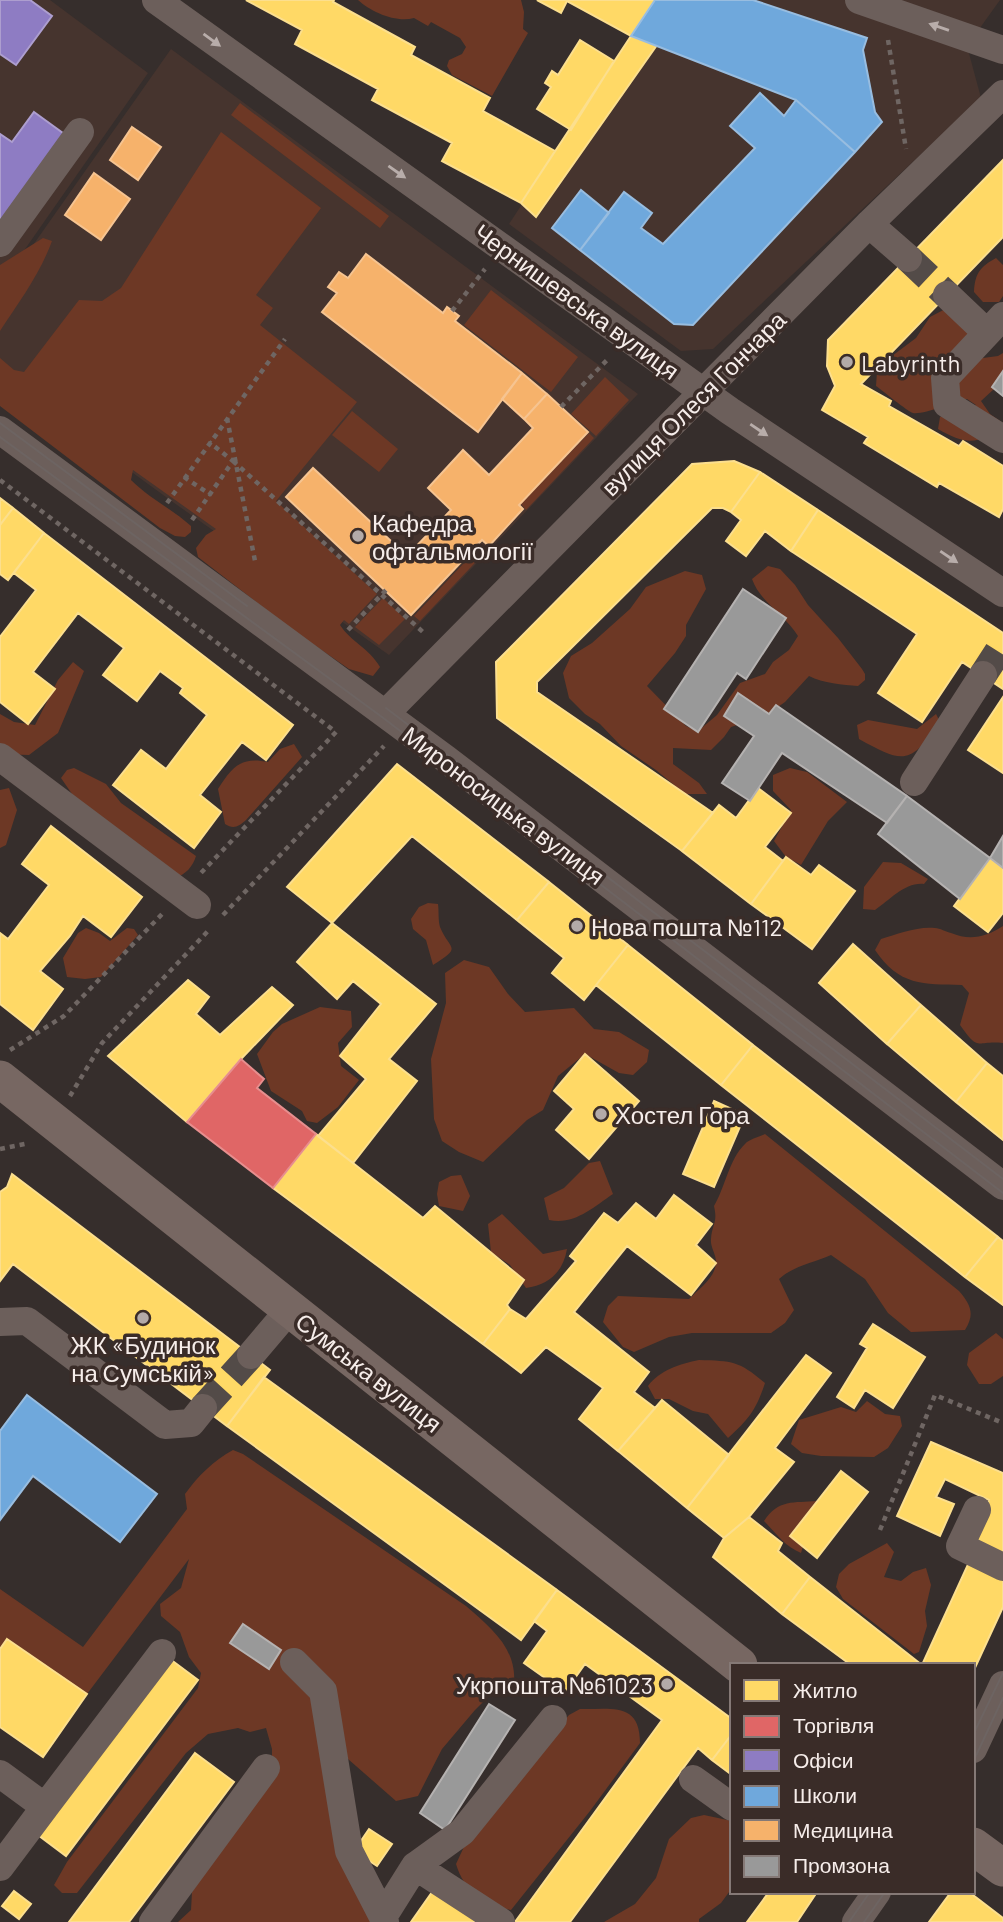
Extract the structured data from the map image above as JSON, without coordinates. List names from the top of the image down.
{
  "streets": {
    "main road": ["Сумська вулиця"],
    "street": ["Чернишевська вулиця", "вулиця Олеся Гончара", "Мироносицька вулиця"]
  },
  "crossings": [
    ["Чернишевська вулиця", "вулиця Олеся Гончара"],
    ["вулиця Олеся Гончара", "Мироносицька вулиця"]
  ],
  "one_way": ["Чернишевська вулиця"],
  "places": [
    "Labyrinth",
    "Кафедра офтальмології",
    "Нова пошта №112",
    "Хостел Гора",
    "ЖК «Будинок на Сумській»",
    "Укрпошта №61023"
  ],
  "legend": [
    "Житло",
    "Торгівля",
    "Офіси",
    "Школи",
    "Медицина",
    "Промзона"
  ]
}
